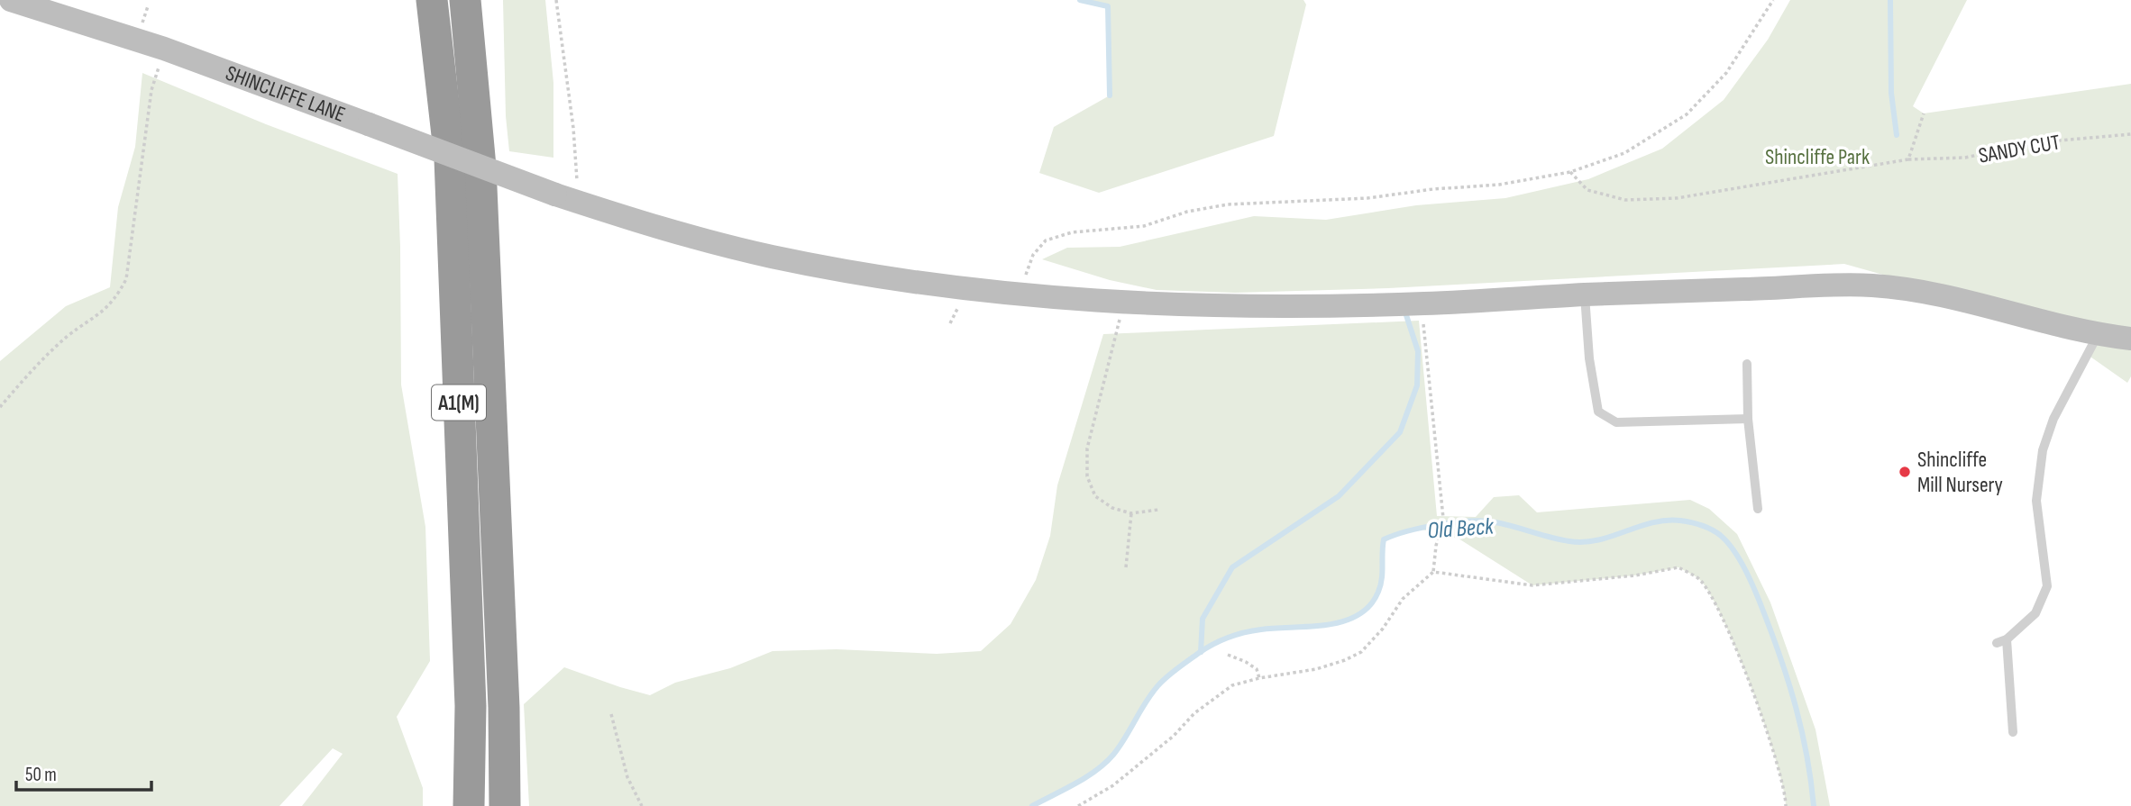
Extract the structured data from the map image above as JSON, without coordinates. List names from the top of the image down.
{
  "streets": {
    "highway": ["A1(M)"],
    "main road": ["SHINCLIFFE LANE"],
    "path": ["SANDY CUT"]
  },
  "water": ["Old Beck"],
  "parks": ["Shincliffe Park"],
  "places": ["Shincliffe Mill Nursery"],
  "scale_bar": "50 m"
}
